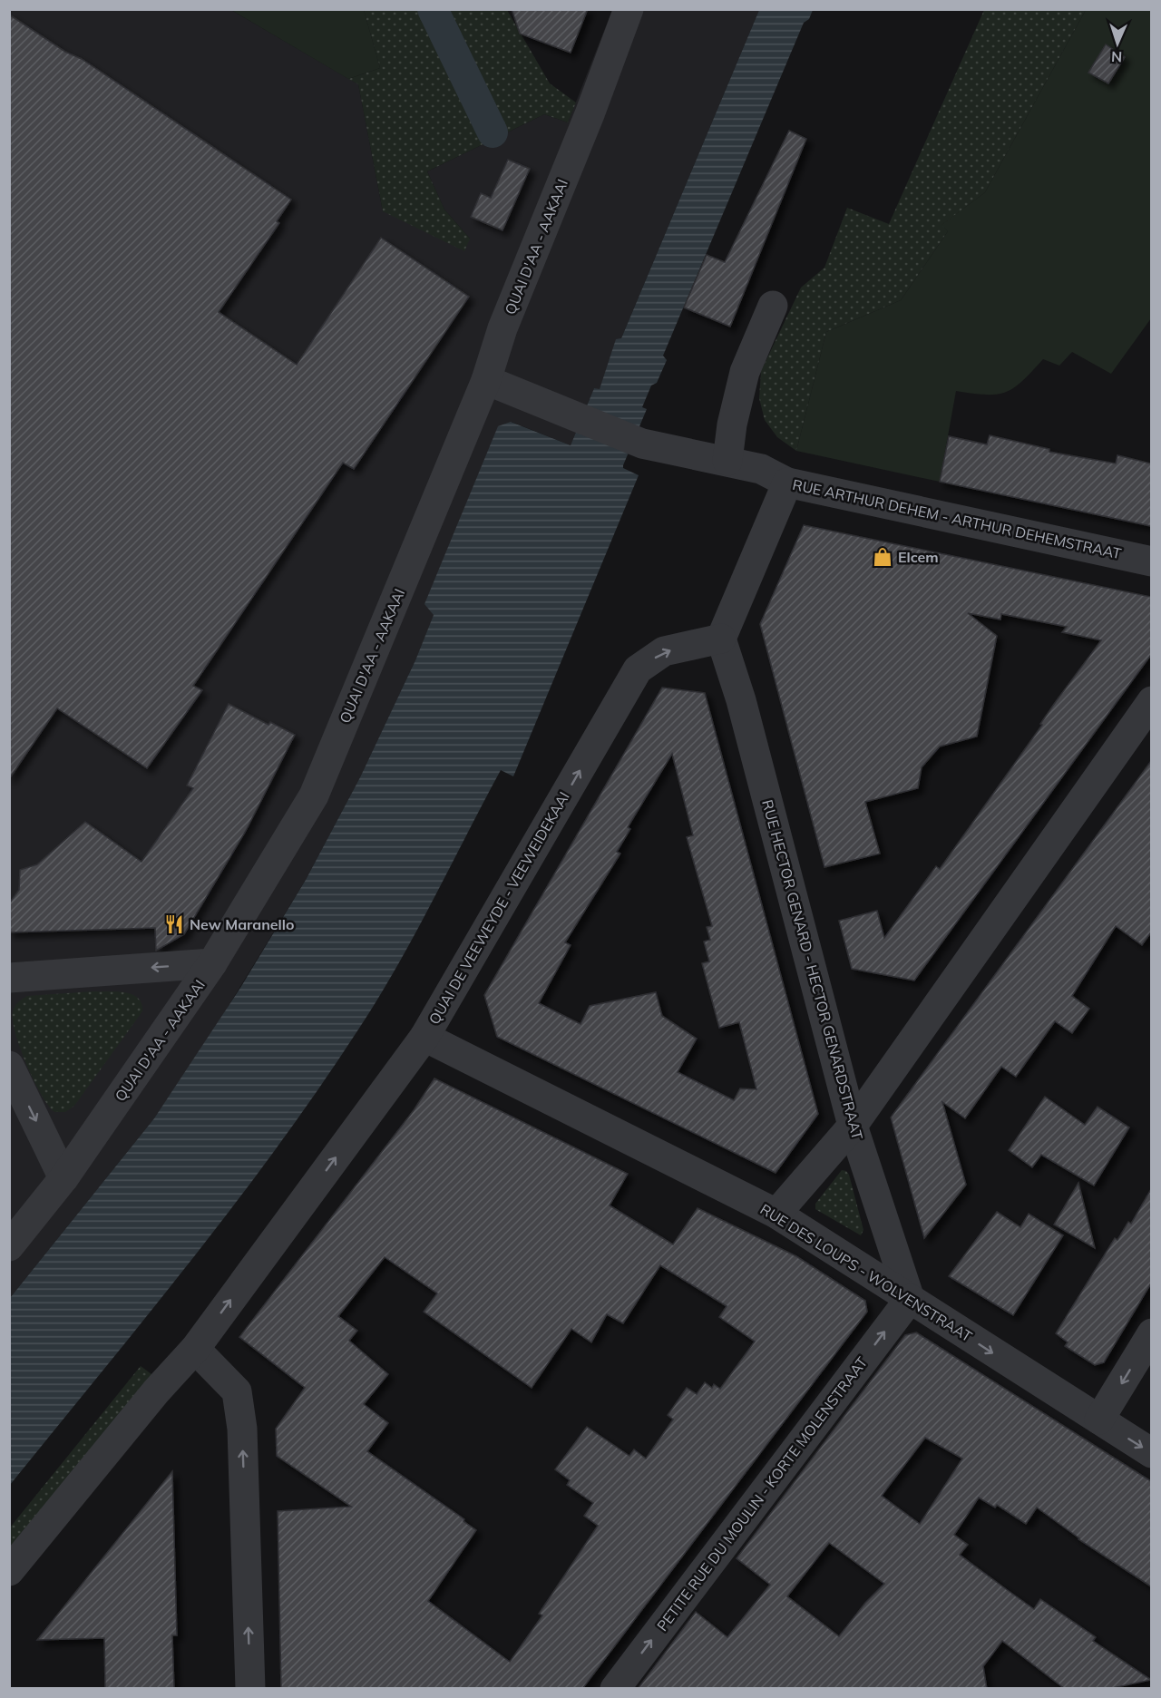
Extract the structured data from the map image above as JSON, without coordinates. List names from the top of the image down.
{
  "streets": {
    "street": [
      "QUAI D'AA - AAKAAI",
      "RUE ARTHUR DEHEM - ARTHUR DEHEMSTRAAT",
      "QUAI DE VEEWEYDE - VEEWEIDEKAAI",
      "RUE HECTOR GENARD - HECTOR GENARDSTRAAT",
      "RUE DES LOUPS - WOLVENSTRAAT",
      "PETITE RUE DU MOULIN - KORTE MOLENSTRAAT"
    ]
  },
  "crossings": [
    ["QUAI D'AA - AAKAAI", "RUE ARTHUR DEHEM - ARTHUR DEHEMSTRAAT"],
    ["QUAI DE VEEWEYDE - VEEWEIDEKAAI", "RUE HECTOR GENARD - HECTOR GENARDSTRAAT"],
    ["QUAI DE VEEWEYDE - VEEWEIDEKAAI", "RUE DES LOUPS - WOLVENSTRAAT"],
    ["RUE HECTOR GENARD - HECTOR GENARDSTRAAT", "RUE DES LOUPS - WOLVENSTRAAT"],
    ["RUE HECTOR GENARD - HECTOR GENARDSTRAAT", "PETITE RUE DU MOULIN - KORTE MOLENSTRAAT"],
    ["RUE DES LOUPS - WOLVENSTRAAT", "PETITE RUE DU MOULIN - KORTE MOLENSTRAAT"]
  ],
  "one_way": ["QUAI DE VEEWEYDE - VEEWEIDEKAAI", "PETITE RUE DU MOULIN - KORTE MOLENSTRAAT"],
  "places": {
    "shop": ["Elcem"],
    "restaurant": ["New Maranello"]
  },
  "north": "bottom"
}
